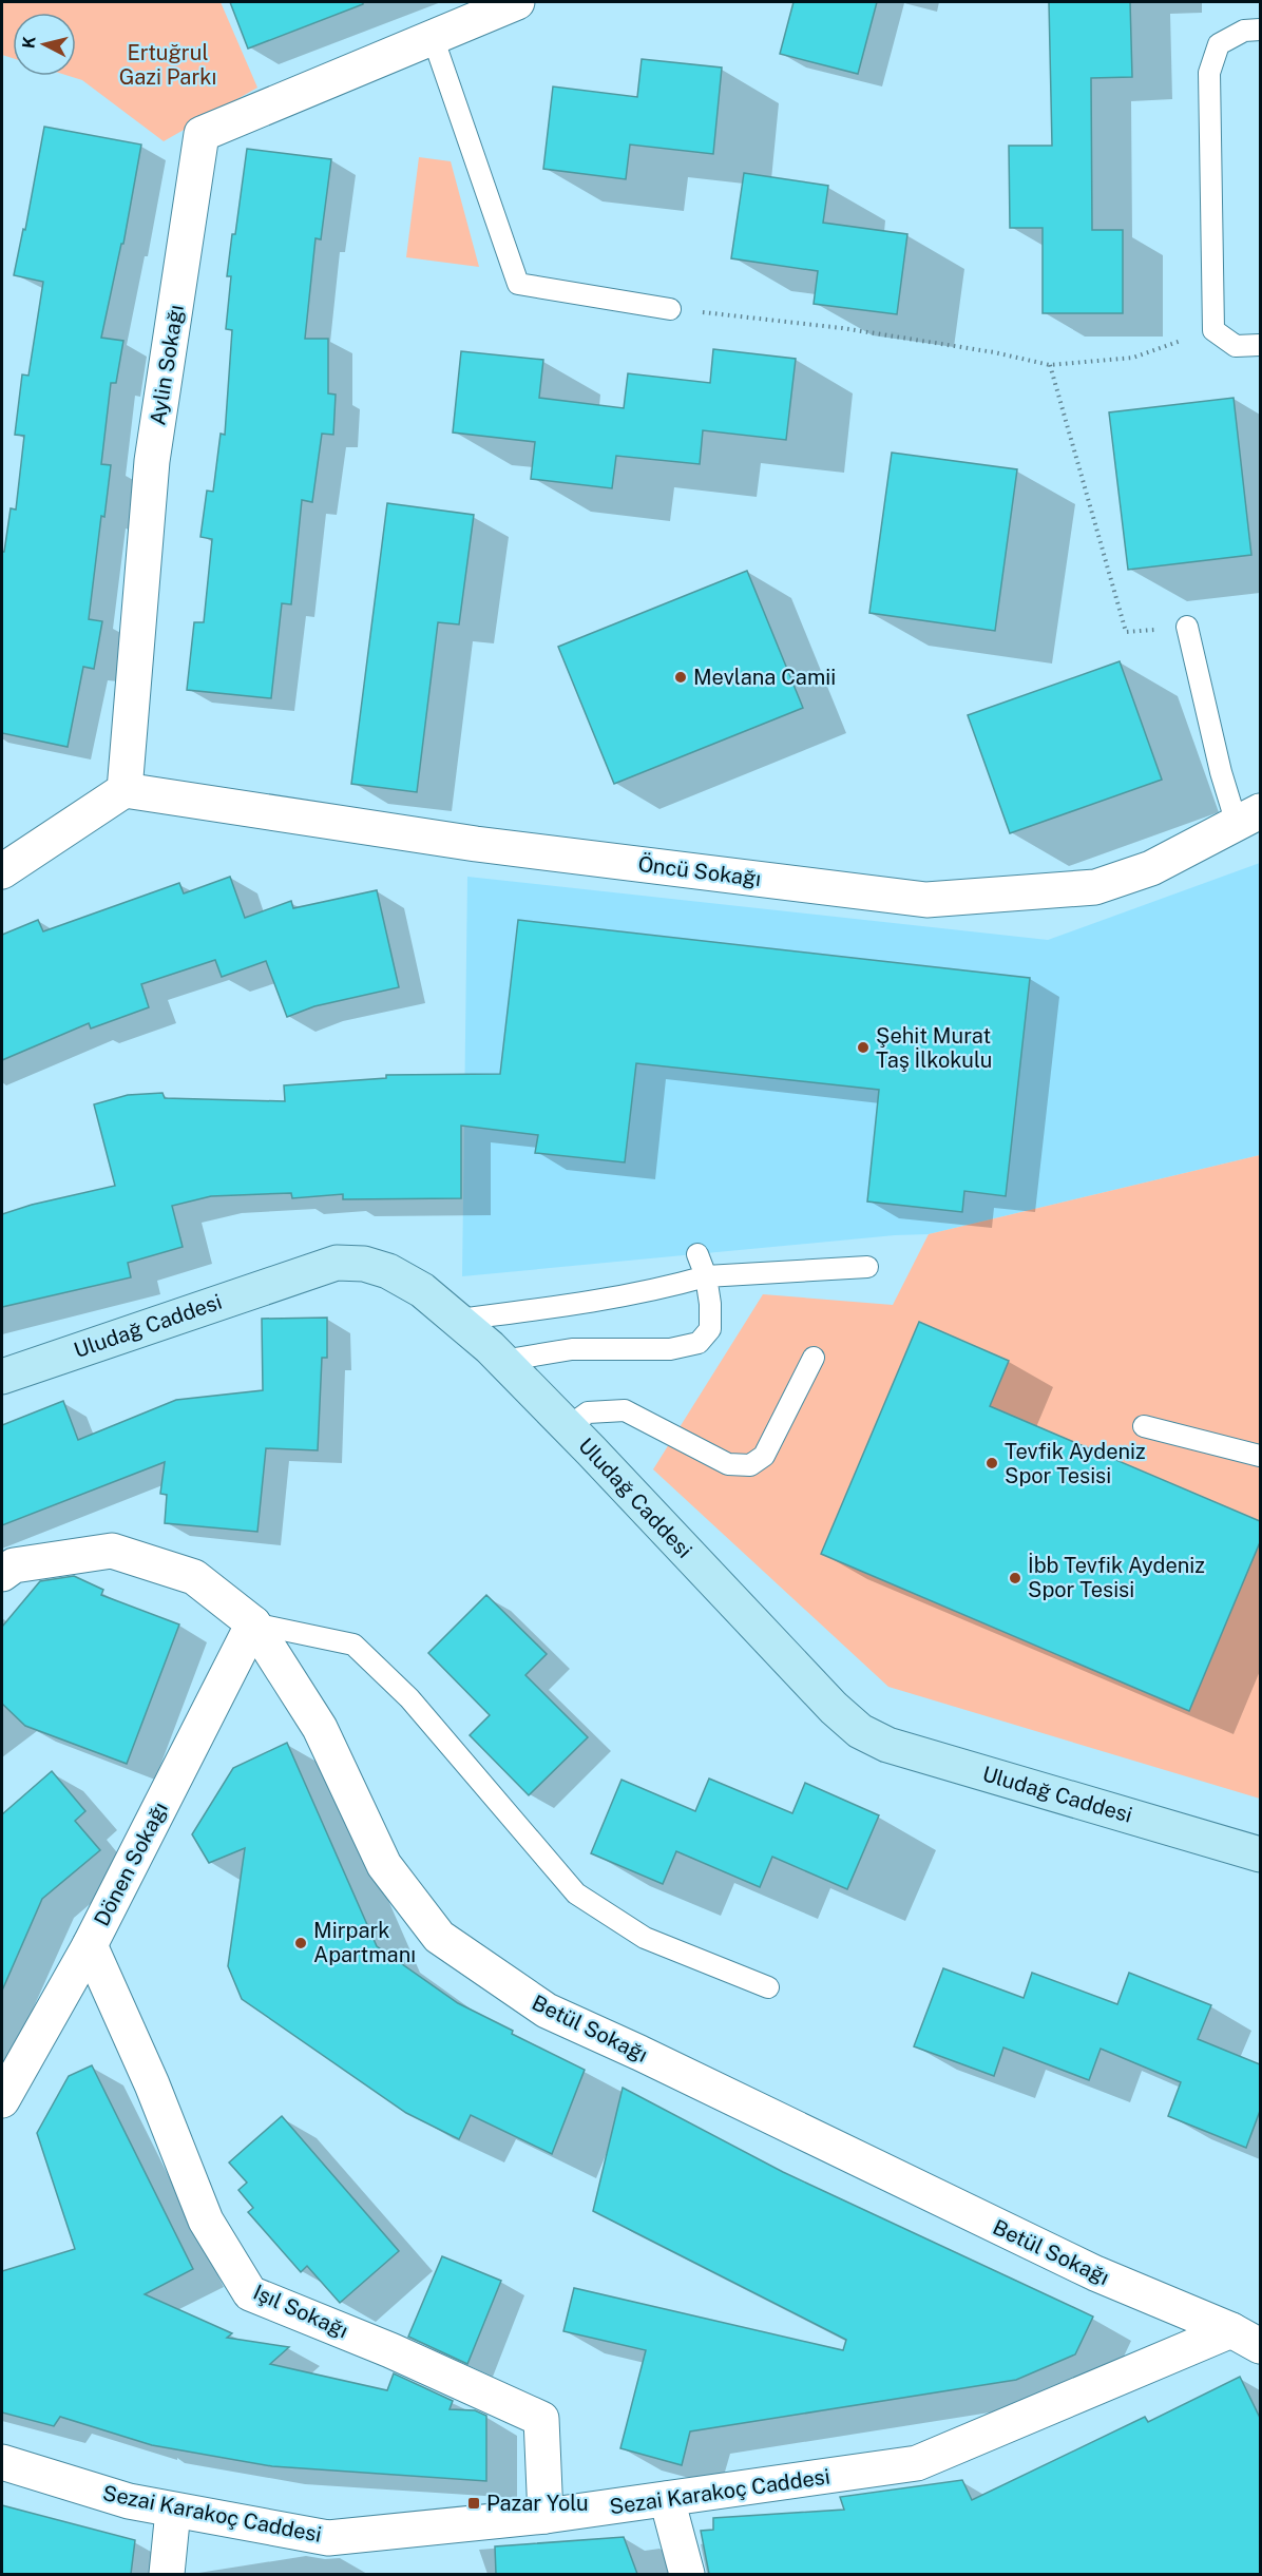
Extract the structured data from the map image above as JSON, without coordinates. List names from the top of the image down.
{
  "streets": {
    "main road": ["Uludağ Caddesi"],
    "street": [
      "Aylin Sokağı",
      "Öncü Sokağı",
      "Dönen Sokağı",
      "Betül Sokağı",
      "Işıl Sokağı",
      "Sezai Karakoç Caddesi"
    ]
  },
  "crossings": [
    ["Aylin Sokağı", "Öncü Sokağı"],
    ["Dönen Sokağı", "Betül Sokağı"],
    ["Dönen Sokağı", "Işıl Sokağı"],
    ["Betül Sokağı", "Sezai Karakoç Caddesi"],
    ["Işıl Sokağı", "Sezai Karakoç Caddesi"]
  ],
  "parks": ["Ertuğrul Gazi Parkı"],
  "places": {
    "other": [
      "Mevlana Camii",
      "Şehit Murat Taş İlkokulu",
      "Tevfik Aydeniz Spor Tesisi",
      "İbb Tevfik Aydeniz Spor Tesisi",
      "Mirpark Apartmanı"
    ],
    "transit": ["Pazar Yolu"]
  },
  "north": "left"
}
